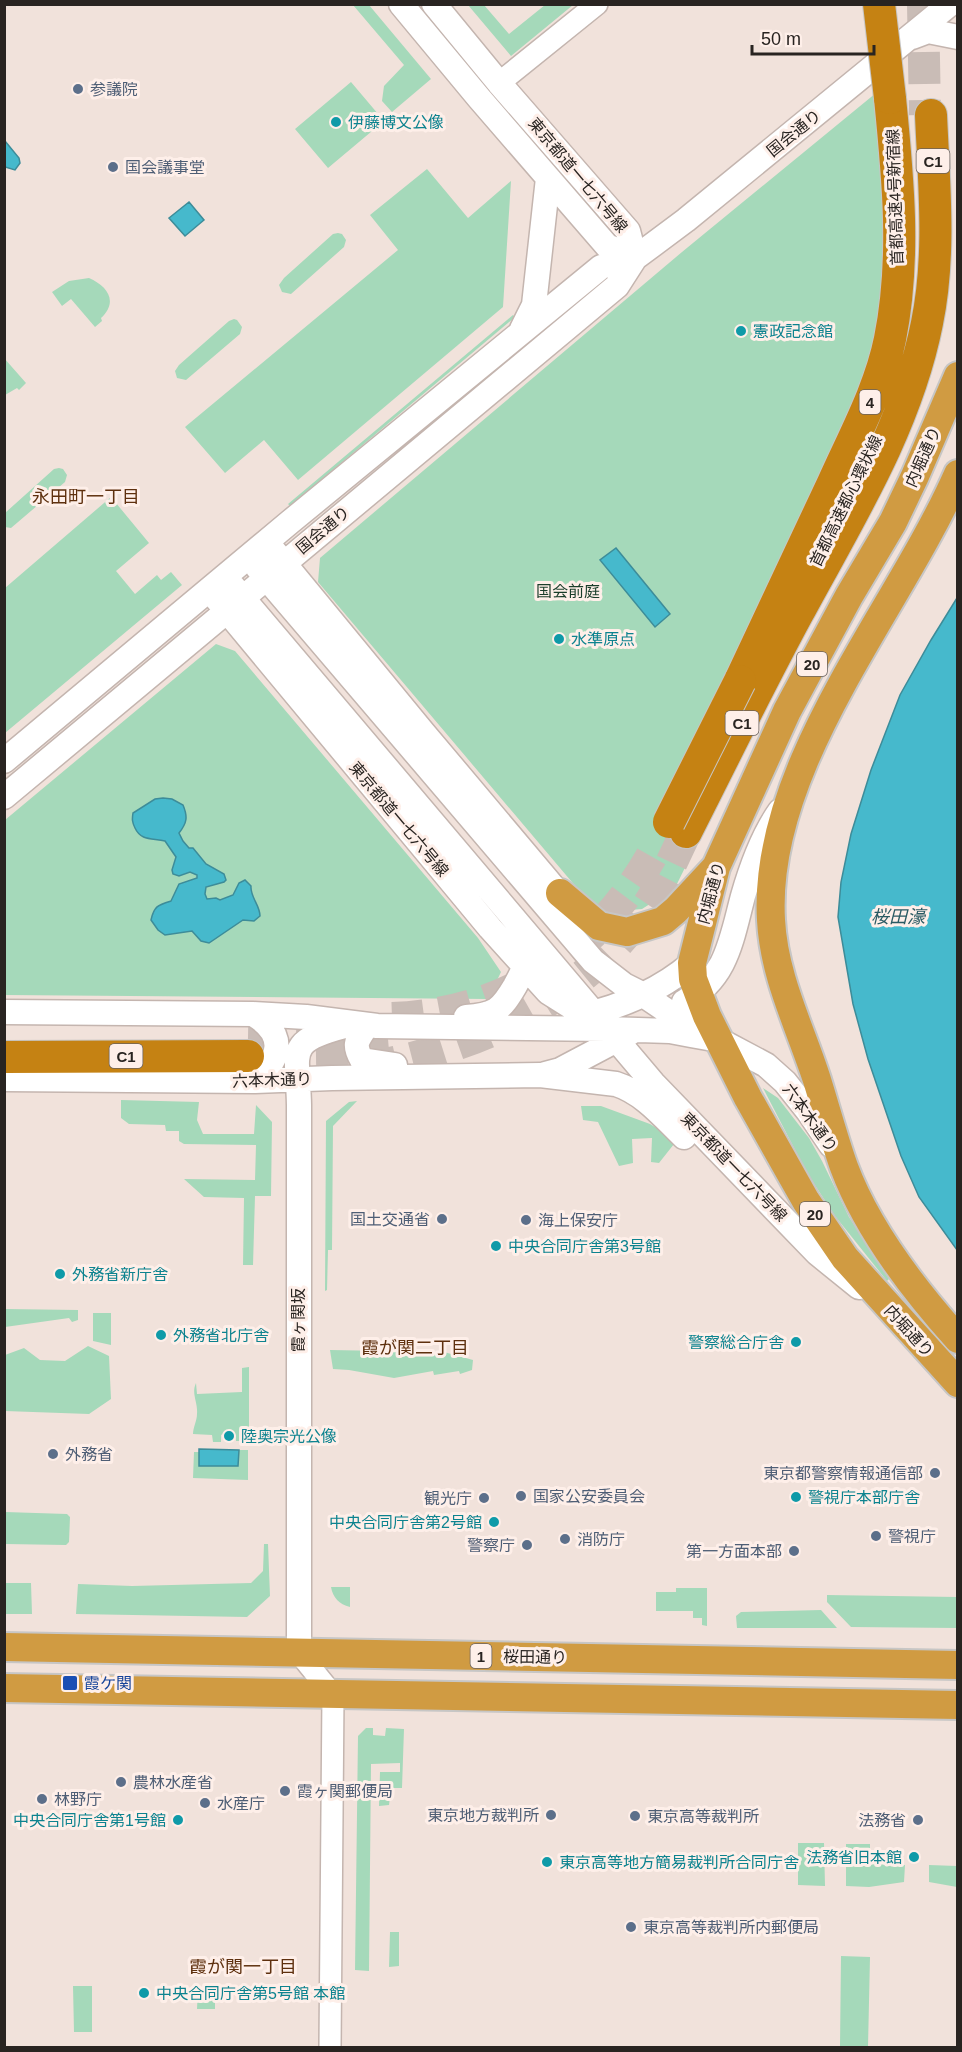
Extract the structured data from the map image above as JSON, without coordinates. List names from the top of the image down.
{
  "streets": {
    "highway": [
      "C1",
      "首都高速4号新宿線",
      "4",
      "内堀通り",
      "首都高速都心環状線",
      "20",
      "1",
      "桜田通り"
    ],
    "main road": [
      "国会通り",
      "東京都道一七六号線",
      "六本木通り",
      "霞ヶ関坂"
    ]
  },
  "crossings": [
    ["国会通り", "東京都道一七六号線"],
    ["C1", "六本木通り"],
    ["東京都道一七六号線", "内堀通り"],
    ["東京都道一七六号線", "六本木通り"],
    ["首都高速4号新宿線", "首都高速都心環状線"],
    ["内堀通り", "六本木通り"],
    ["六本木通り", "霞ヶ関坂"],
    ["霞ヶ関坂", "桜田通り"]
  ],
  "districts": ["永田町一丁目", "霞が関二丁目", "霞が関一丁目"],
  "water": ["桜田濠"],
  "parks": ["国会前庭"],
  "places": {
    "other": [
      "参議院",
      "伊藤博文公像",
      "国会議事堂",
      "憲政記念館",
      "水準原点",
      "国土交通省",
      "海上保安庁",
      "中央合同庁舎第3号館",
      "外務省新庁舎",
      "外務省北庁舎",
      "警察総合庁舎",
      "陸奥宗光公像",
      "外務省",
      "東京都警察情報通信部",
      "国家公安委員会",
      "警視庁本部庁舎",
      "観光庁",
      "中央合同庁舎第2号館",
      "警視庁",
      "消防庁",
      "警察庁",
      "第一方面本部",
      "農林水産省",
      "霞ヶ関郵便局",
      "林野庁",
      "水産庁",
      "東京地方裁判所",
      "東京高等裁判所",
      "中央合同庁舎第1号館",
      "法務省",
      "法務省旧本館",
      "東京高等地方簡易裁判所合同庁舎",
      "東京高等裁判所内郵便局",
      "中央合同庁舎第5号館 本館"
    ],
    "transit": ["霞ケ関"]
  },
  "scale_bar": "50 m"
}
